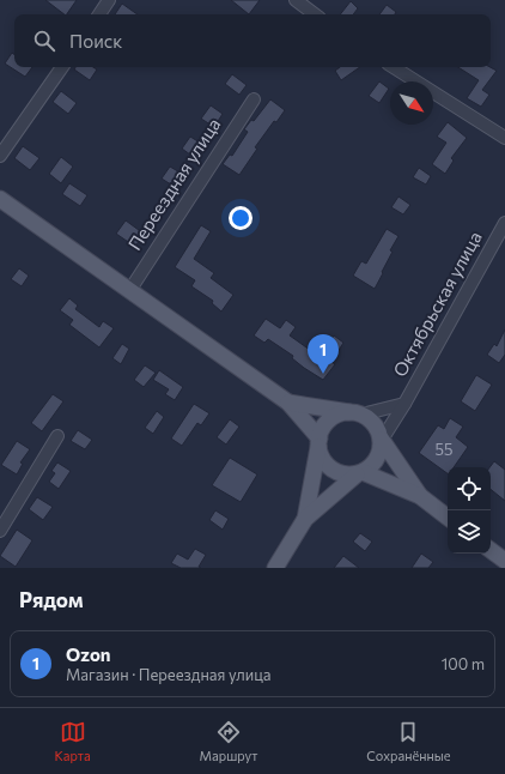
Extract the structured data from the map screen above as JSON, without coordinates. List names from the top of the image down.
{
  "streets": {
    "street": ["Переездная улица", "Октябрьская улица"]
  },
  "house_numbers": ["55"],
  "north": "bottom right",
  "page": {
    "search": "Поиск",
    "pins": "1",
    "heading": "Рядом",
    "list": [
      {
        "mark": "1",
        "name": "Ozon",
        "note": "Магазин · Переездная улица",
        "value": "100 m"
      }
    ],
    "nav": ["Карта", "Маршрут", "Сохранённые"]
  }
}
